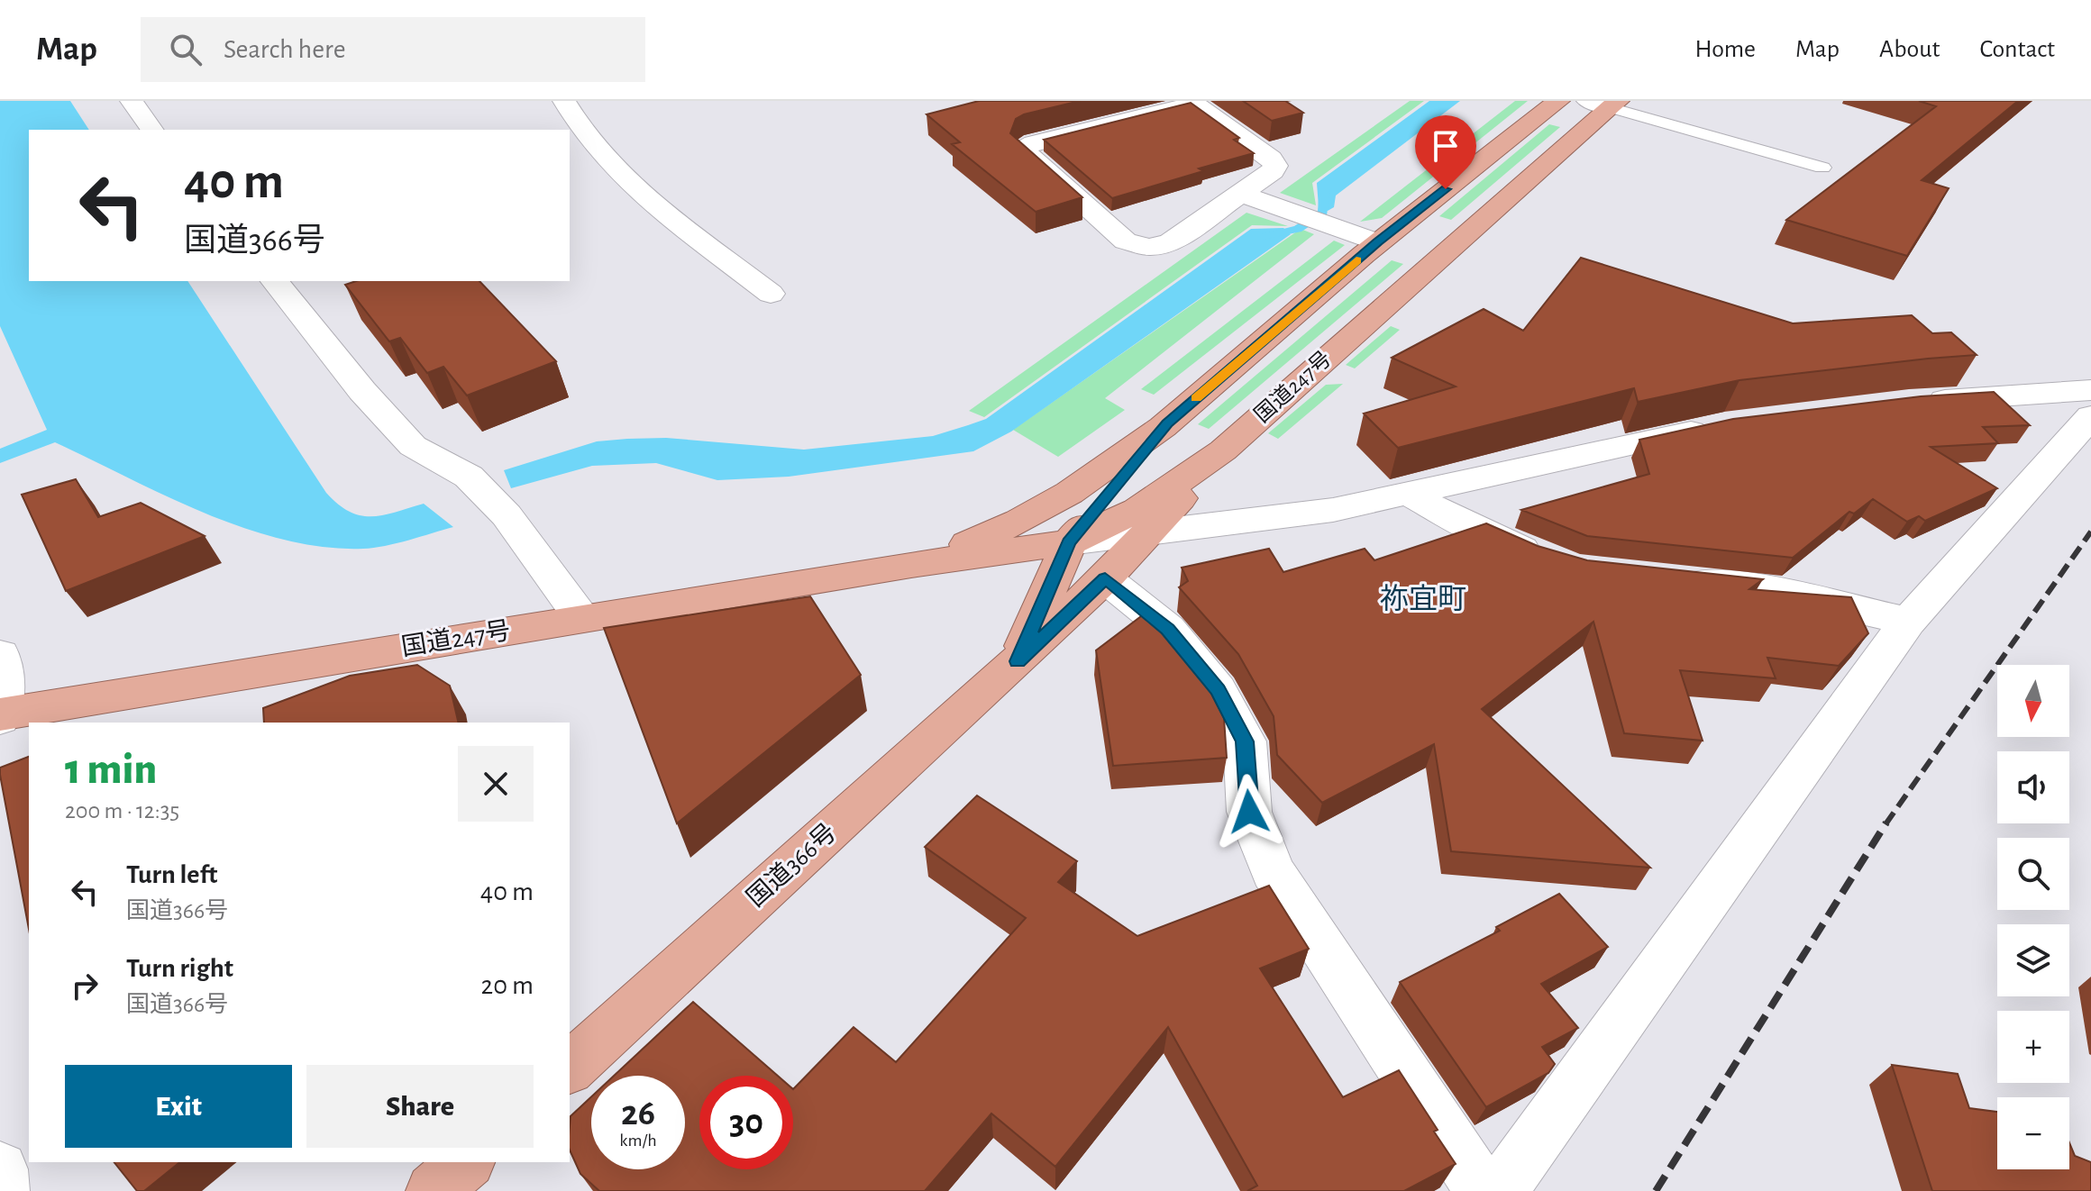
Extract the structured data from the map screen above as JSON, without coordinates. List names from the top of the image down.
{
  "streets": {
    "highway": ["国道247号", "国道366号"]
  },
  "crossings": [
    ["国道247号", "国道366号"]
  ],
  "districts": ["祢宜町"],
  "north": "bottom",
  "page": {
    "header": "Map",
    "search": "Search here",
    "nav": [
      "Home",
      "Map",
      "About",
      "Contact"
    ],
    "turn": ["40 m", "国道366号"],
    "map_buttons": ["+", "−"],
    "heading": ["1 min", "200 m · 12:35"],
    "list": [
      {
        "name": "Turn left",
        "note": "国道366号",
        "value": "40 m"
      },
      {
        "name": "Turn right",
        "note": "国道366号",
        "value": "20 m"
      }
    ],
    "buttons": ["Exit", "Share"],
    "speed": "26 km/h",
    "limit": "30"
  }
}
